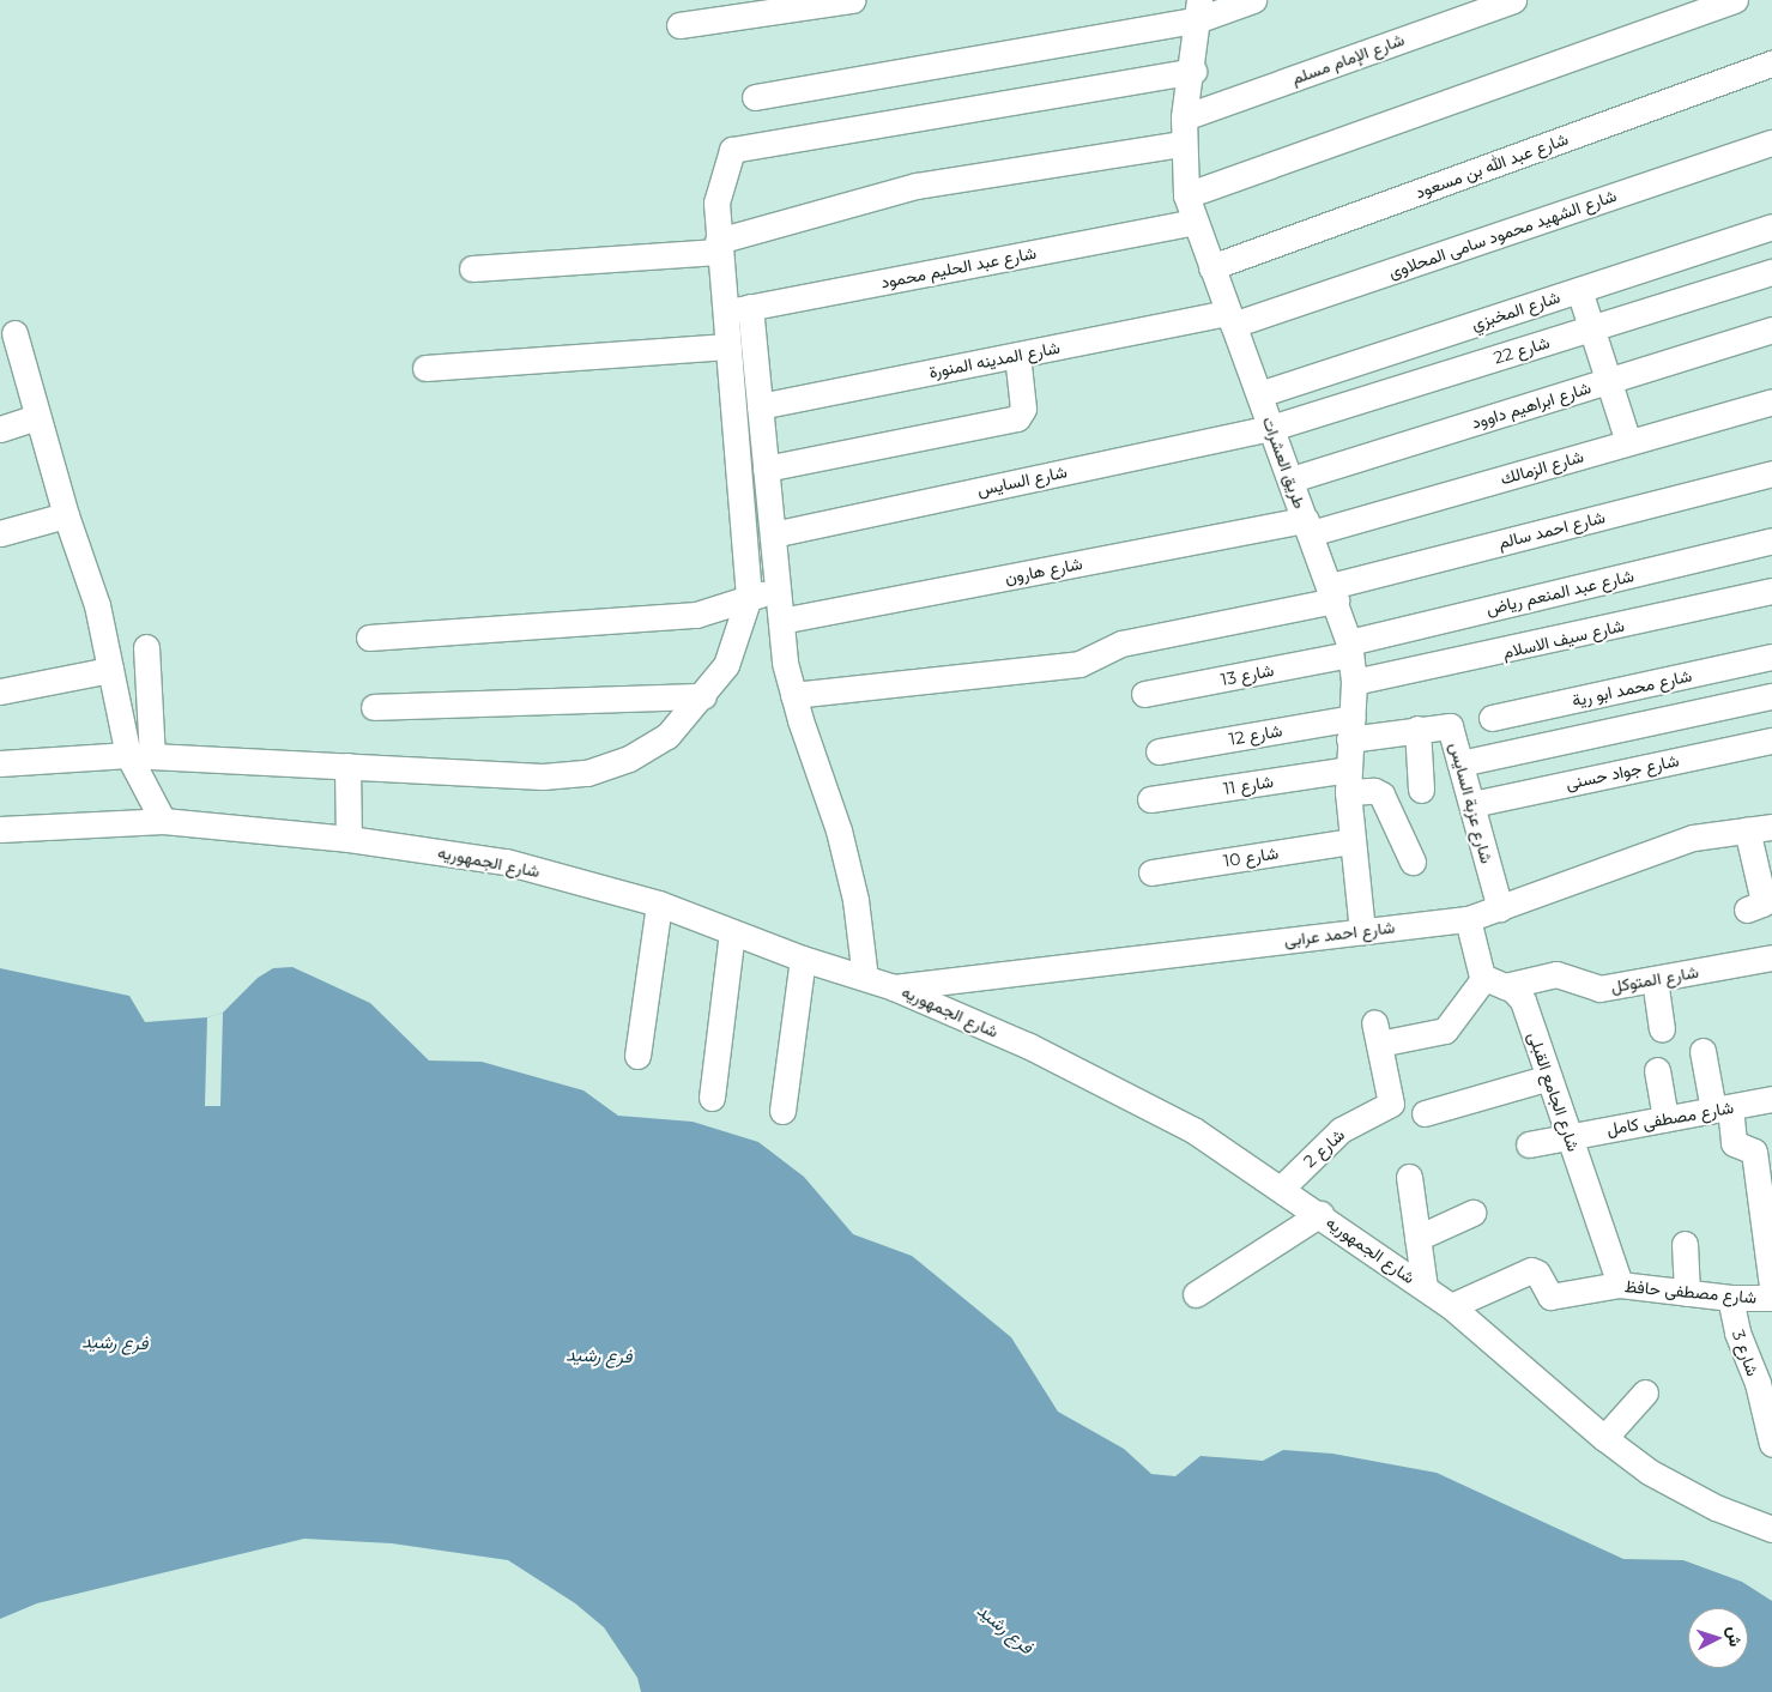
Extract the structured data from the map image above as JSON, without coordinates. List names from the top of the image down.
{
  "streets": {
    "street": [
      "شارع الإمام مسلم",
      "شارع عبد الله بن مسعود",
      "شارع الشهيد محمود سامى المحلاوى",
      "شارع عبد الحليم محمود",
      "شارع المخبزي",
      "شارع 22",
      "شارع المدينه المنورة",
      "شارع ابراهيم داوود",
      "طريق العشرات",
      "شارع الزمالك",
      "شارع السايس",
      "شارع احمد سالم",
      "شارع هارون",
      "شارع عبد المنعم رياض",
      "شارع سيف الاسلام",
      "شارع 13",
      "شارع محمد ابو رية",
      "شارع 12",
      "شارع جواد حسنى",
      "شارع 11",
      "شارع عزبة السايس",
      "شارع 10",
      "شارع الجمهوريه",
      "شارع احمد عرابى",
      "شارع المتوكل",
      "شارع الجامع القبلى",
      "شارع مصطفى كامل",
      "شارع 2",
      "شارع مصطفى حافظ",
      "شارع 3"
    ]
  },
  "crossings": [
    ["شارع الإمام مسلم", "طريق العشرات"],
    ["شارع عبد الله بن مسعود", "طريق العشرات"],
    ["شارع الشهيد محمود سامى المحلاوى", "شارع المدينه المنورة"],
    ["شارع الشهيد محمود سامى المحلاوى", "طريق العشرات"],
    ["شارع عبد الحليم محمود", "طريق العشرات"],
    ["شارع المخبزي", "طريق العشرات"],
    ["شارع 22", "طريق العشرات"],
    ["شارع 22", "شارع السايس"],
    ["شارع المدينه المنورة", "طريق العشرات"],
    ["شارع ابراهيم داوود", "طريق العشرات"],
    ["طريق العشرات", "شارع الزمالك"],
    ["طريق العشرات", "شارع السايس"],
    ["طريق العشرات", "شارع احمد سالم"],
    ["طريق العشرات", "شارع هارون"],
    ["طريق العشرات", "شارع عبد المنعم رياض"],
    ["طريق العشرات", "شارع سيف الاسلام"],
    ["طريق العشرات", "شارع 13"],
    ["طريق العشرات", "شارع 12"],
    ["طريق العشرات", "شارع 11"],
    ["طريق العشرات", "شارع عزبة السايس"],
    ["طريق العشرات", "شارع 10"],
    ["طريق العشرات", "شارع احمد عرابى"],
    ["شارع الزمالك", "شارع هارون"],
    ["شارع عبد المنعم رياض", "شارع 13"],
    ["شارع 12", "شارع عزبة السايس"],
    ["شارع جواد حسنى", "شارع عزبة السايس"],
    ["شارع عزبة السايس", "شارع احمد عرابى"],
    ["شارع الجمهوريه", "شارع احمد عرابى"],
    ["شارع الجمهوريه", "شارع 2"],
    ["شارع الجمهوريه", "شارع مصطفى حافظ"],
    ["شارع احمد عرابى", "شارع الجامع القبلى"],
    ["شارع المتوكل", "شارع الجامع القبلى"],
    ["شارع المتوكل", "شارع 2"],
    ["شارع الجامع القبلى", "شارع مصطفى كامل"],
    ["شارع الجامع القبلى", "شارع 2"],
    ["شارع الجامع القبلى", "شارع مصطفى حافظ"],
    ["شارع مصطفى حافظ", "شارع 3"]
  ],
  "water": ["فرع رشيد"],
  "north": "right"
}
